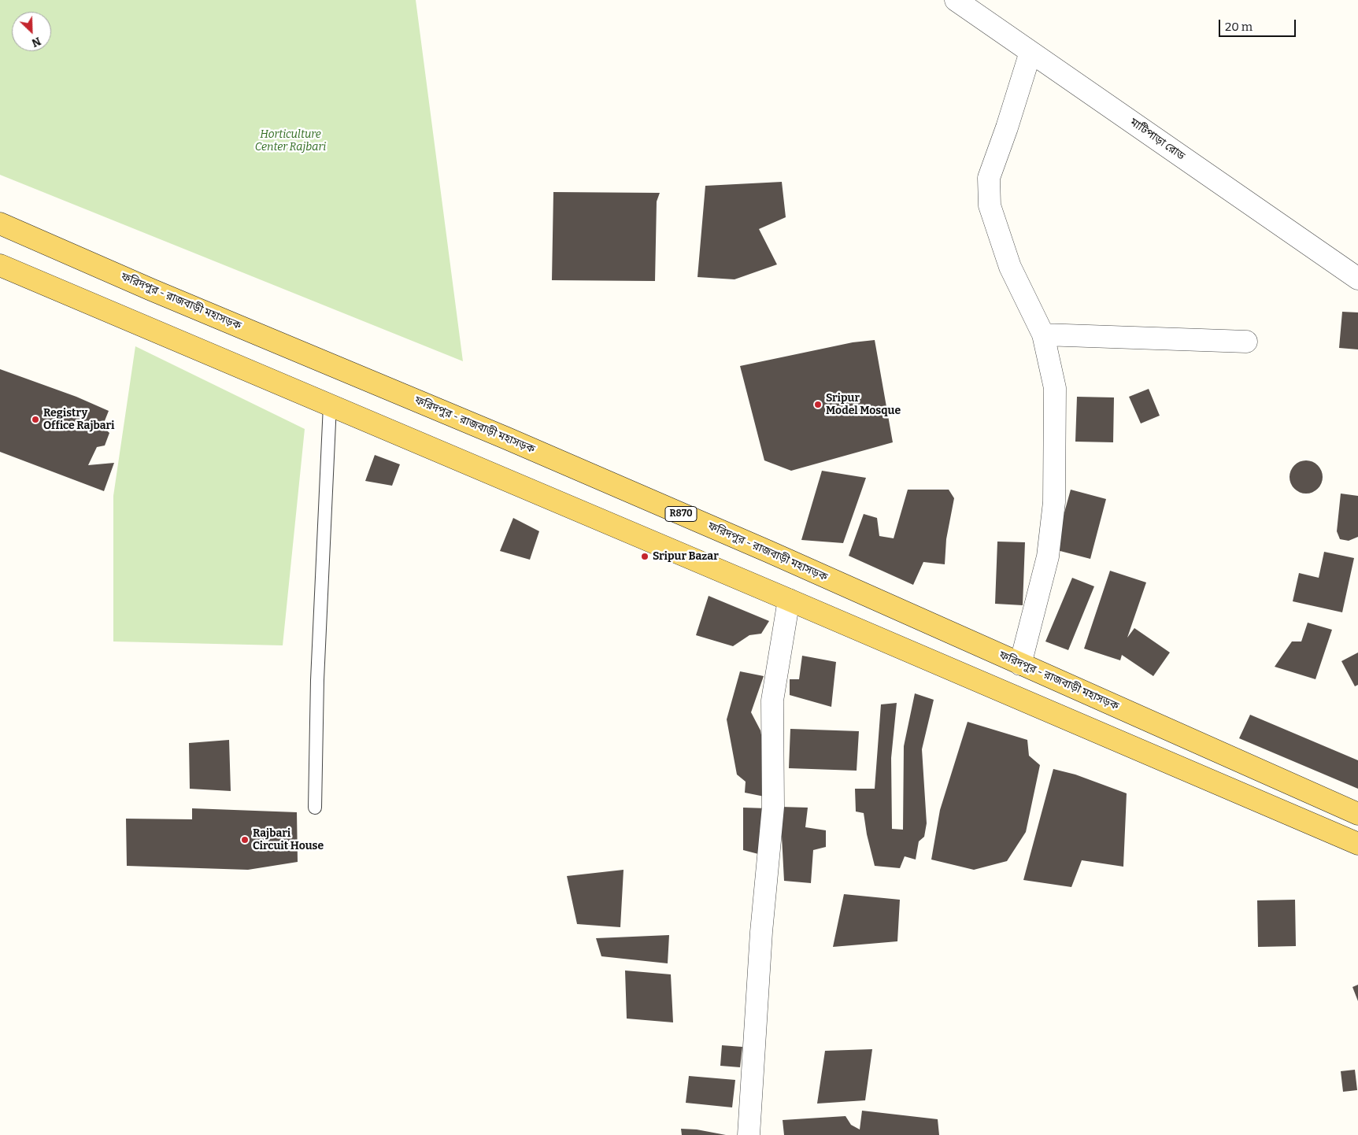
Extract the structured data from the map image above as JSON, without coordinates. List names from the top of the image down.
{
  "streets": {
    "main road": ["ফরিদপুর - রাজবাড়ী মহাসড়ক", "R870"],
    "street": ["মাটিপাড়া রোড"]
  },
  "parks": ["Horticulture Center Rajbari"],
  "places": [
    "Sripur Model Mosque",
    "Registry Office Rajbari",
    "Sripur Bazar",
    "Rajbari Circuit House"
  ],
  "scale_bar": "20 m",
  "north": "bottom right"
}
